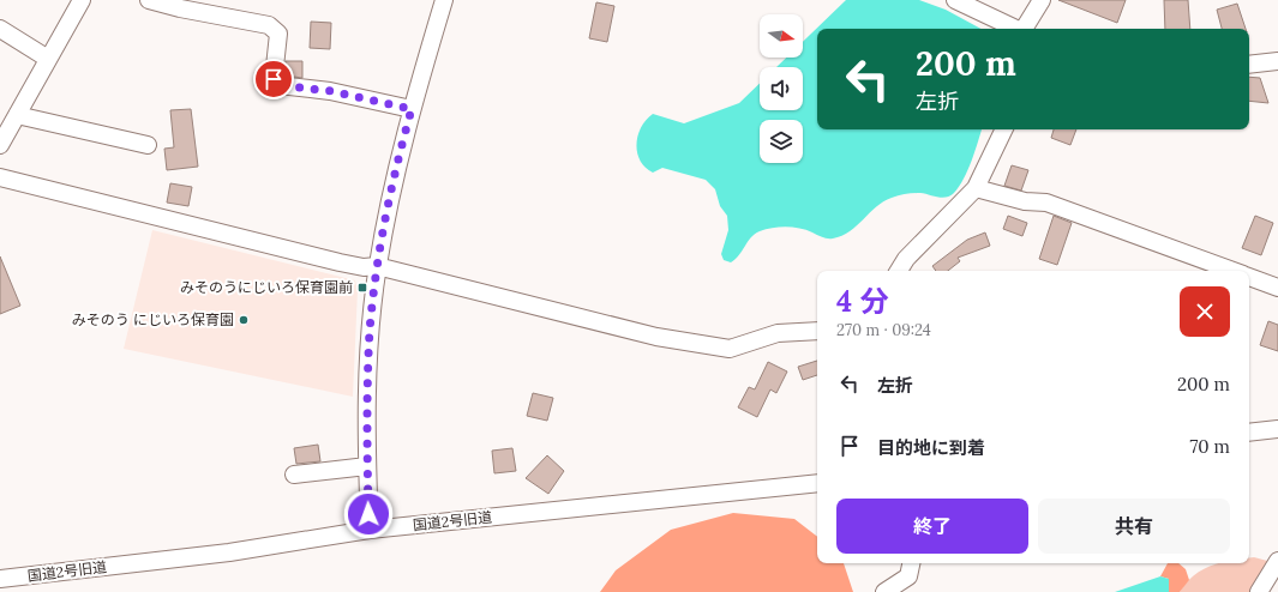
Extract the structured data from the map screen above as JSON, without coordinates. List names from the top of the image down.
{
  "streets": {
    "street": ["国道2号旧道"]
  },
  "places": {
    "transit": ["みそのうにじいろ保育園前"],
    "other": ["みそのう にじいろ保育園"]
  },
  "north": "right",
  "page": {
    "turn": ["200 m", "左折"],
    "heading": ["4 分", "270 m · 09:24"],
    "list": [
      {
        "name": "左折",
        "value": "200 m"
      },
      {
        "name": "目的地に到着",
        "value": "70 m"
      }
    ],
    "buttons": ["終了", "共有"]
  }
}
